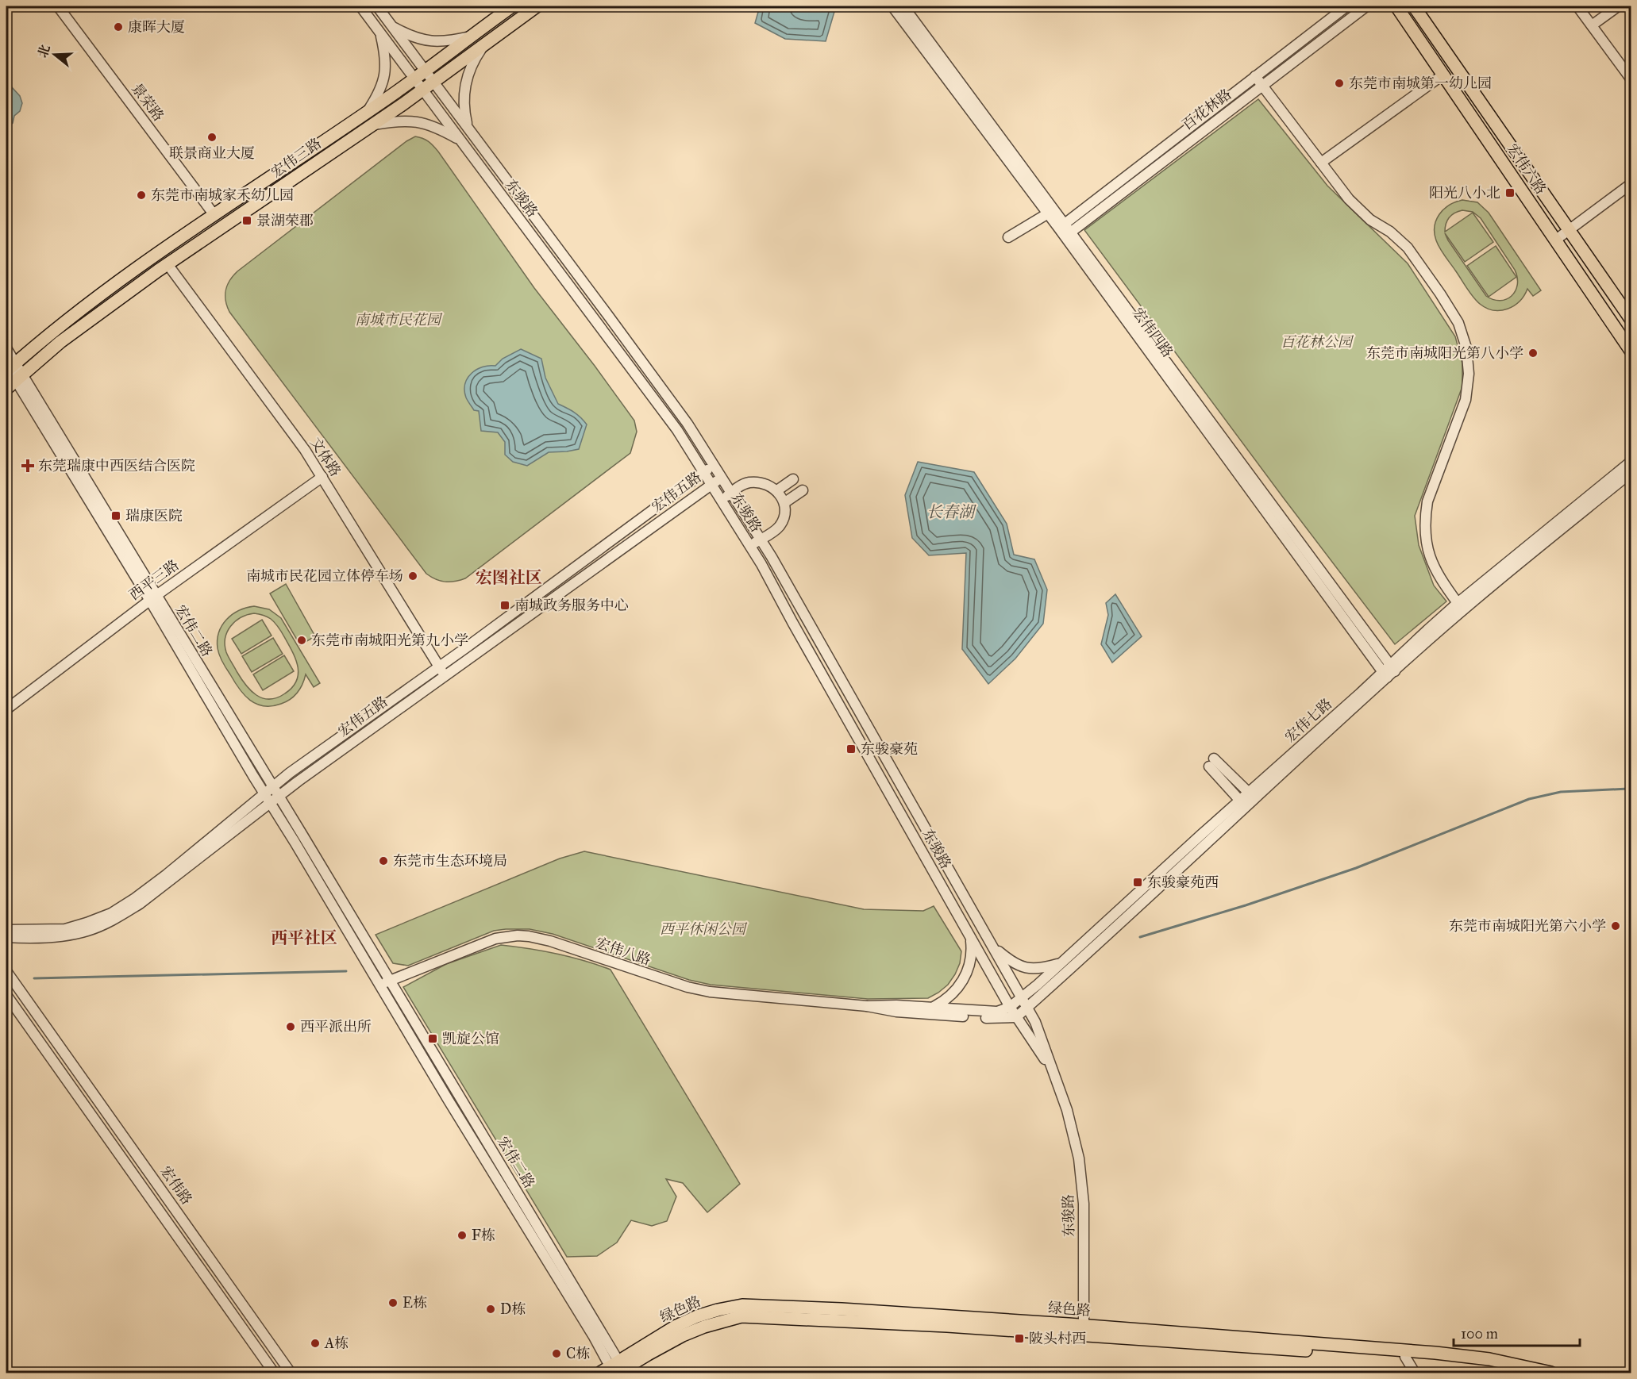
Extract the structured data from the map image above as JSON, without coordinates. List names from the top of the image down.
{
  "streets": {
    "main road": ["宏伟三路", "宏伟六路", "绿色路"],
    "street": [
      "景荣路",
      "百花林路",
      "东骏路",
      "宏伟四路",
      "文体路",
      "宏伟五路",
      "西平三路",
      "宏伟二路",
      "宏伟七路",
      "宏伟八路",
      "宏伟路"
    ]
  },
  "crossings": [
    ["景荣路", "宏伟三路"],
    ["百花林路", "宏伟四路"],
    ["宏伟三路", "东骏路"],
    ["宏伟三路", "文体路"],
    ["宏伟三路", "宏伟二路"],
    ["东骏路", "宏伟五路"],
    ["东骏路", "宏伟七路"],
    ["东骏路", "宏伟八路"],
    ["东骏路", "绿色路"],
    ["宏伟四路", "宏伟七路"],
    ["文体路", "宏伟五路"],
    ["文体路", "西平三路"],
    ["宏伟五路", "宏伟二路"],
    ["西平三路", "宏伟二路"],
    ["宏伟二路", "宏伟八路"],
    ["宏伟二路", "绿色路"],
    ["宏伟七路", "宏伟八路"]
  ],
  "districts": ["宏图社区", "西平社区"],
  "water": ["长春湖"],
  "parks": ["南城市民花园", "百花林公园", "西平休闲公园"],
  "places": {
    "other": [
      "康晖大厦",
      "东莞市南城第一幼儿园",
      "联景商业大厦",
      "东莞市南城家禾幼儿园",
      "东莞市南城阳光第八小学",
      "南城市民花园立体停车场",
      "东莞市南城阳光第九小学",
      "东莞市生态环境局",
      "东莞市南城阳光第六小学",
      "西平派出所",
      "F栋",
      "E栋",
      "D栋",
      "A栋",
      "C栋"
    ],
    "transit": [
      "阳光八小北",
      "景湖荣郡",
      "瑞康医院",
      "南城政务服务中心",
      "东骏豪苑",
      "东骏豪苑西",
      "凯旋公馆",
      "陂头村西"
    ],
    "health": ["东莞瑞康中西医结合医院"]
  },
  "scale_bar": "100 m",
  "north": "left"
}
